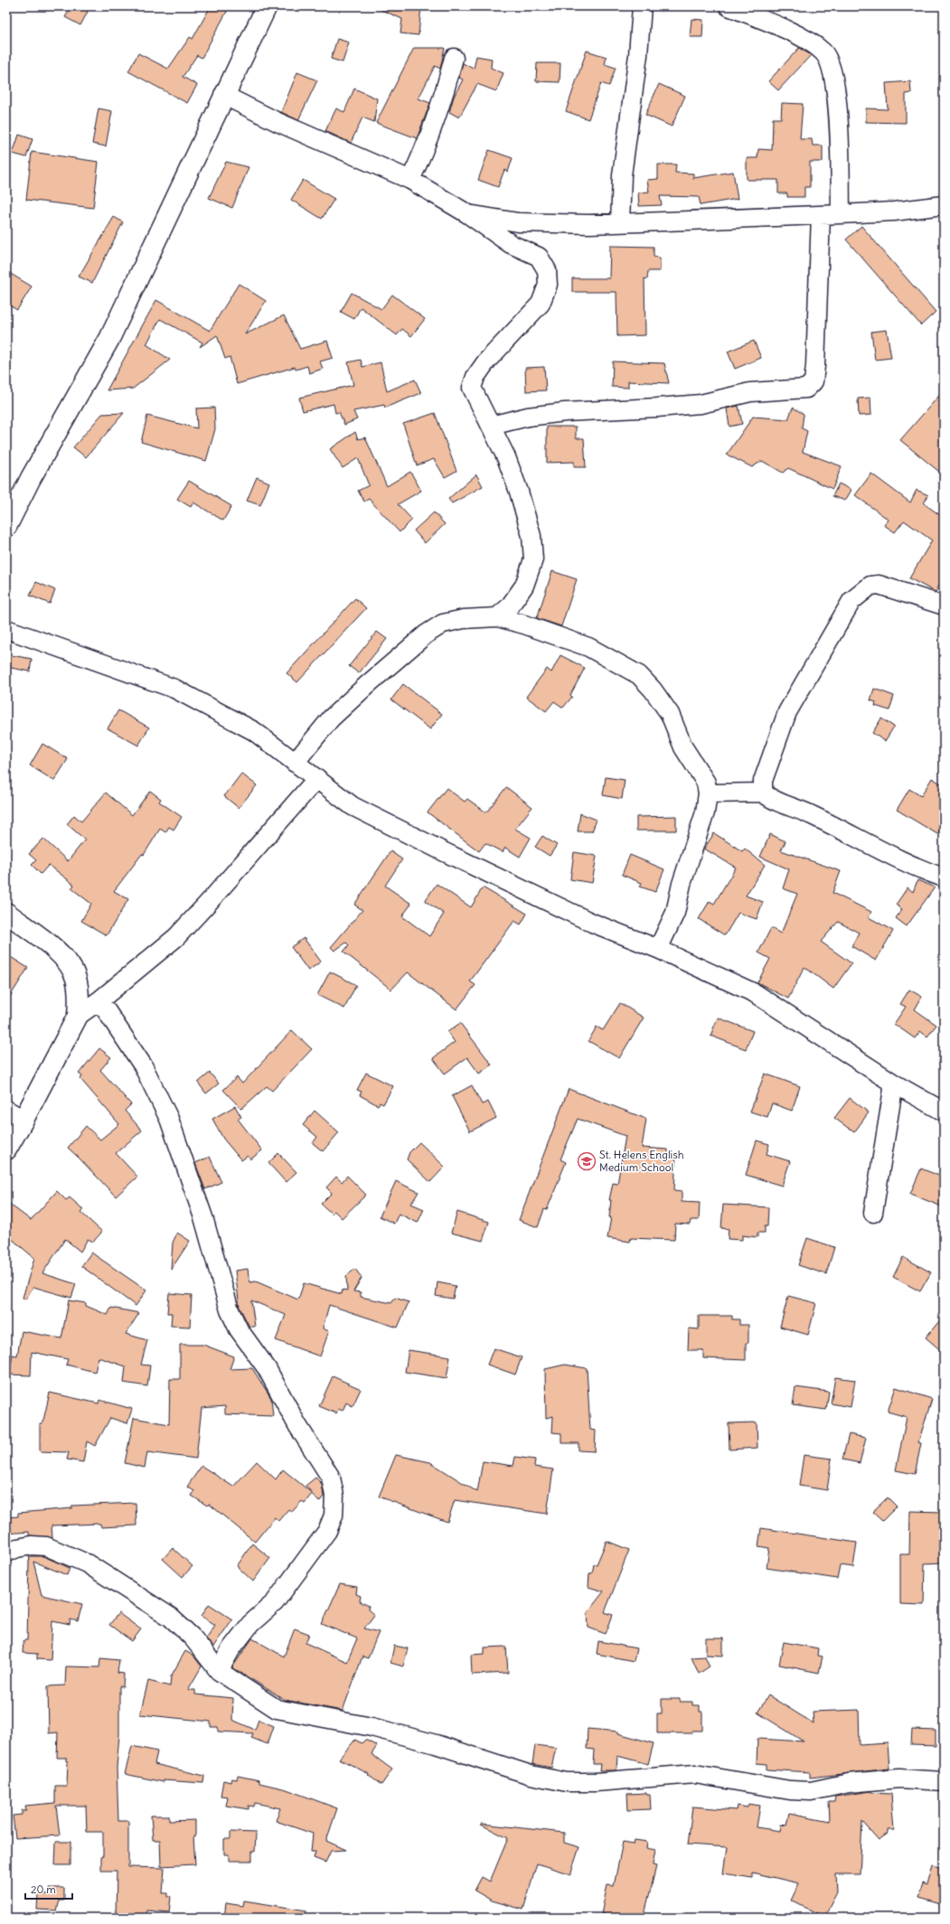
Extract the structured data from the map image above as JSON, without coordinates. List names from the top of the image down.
{
  "places": {
    "school or university": ["St. Helens English Medium School"]
  },
  "scale_bar": "20 m"
}
